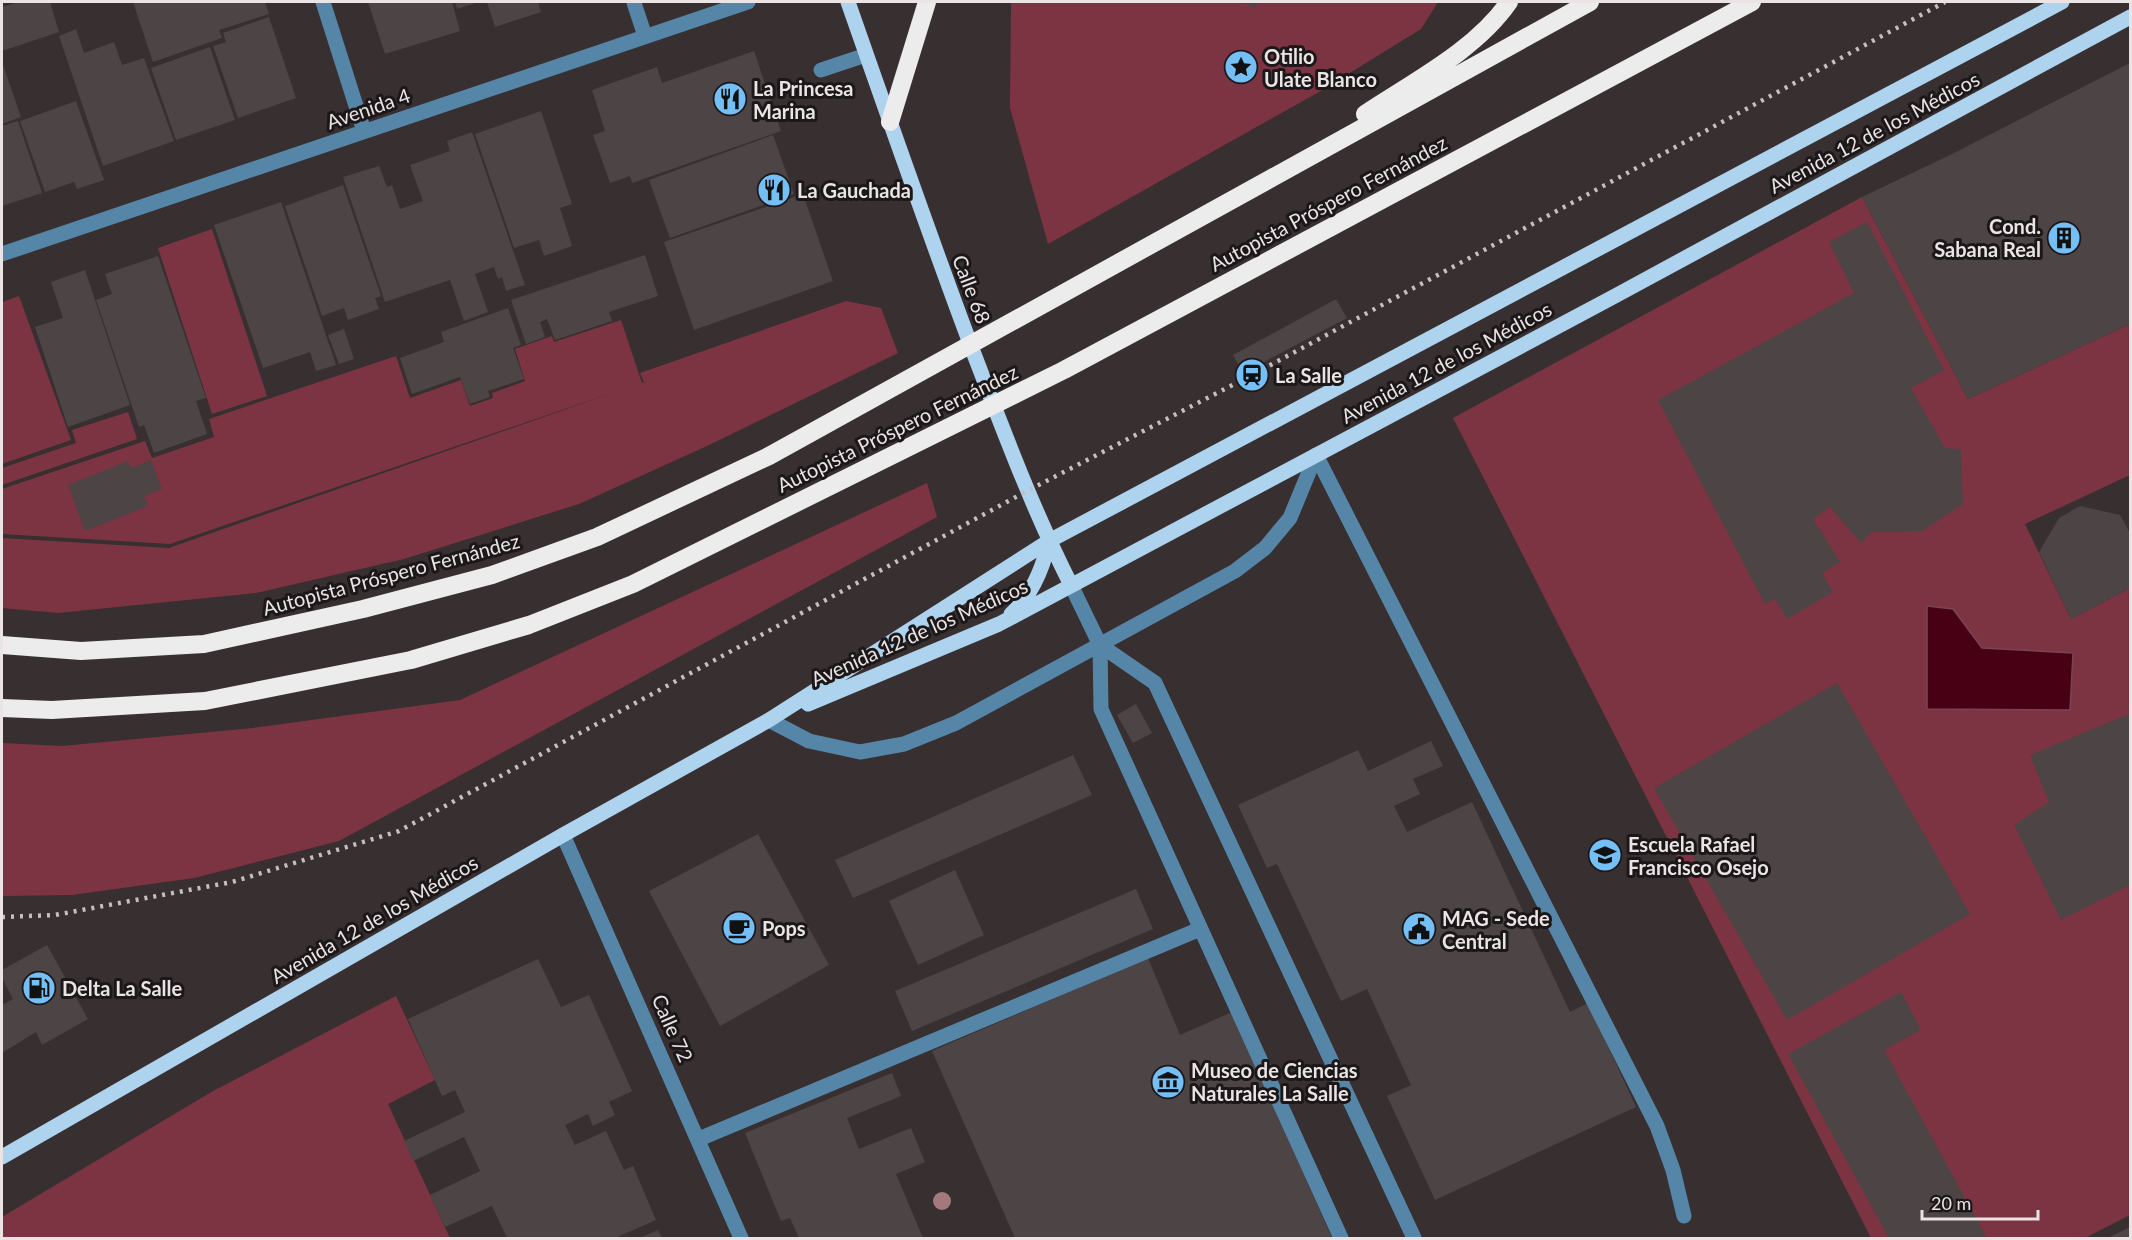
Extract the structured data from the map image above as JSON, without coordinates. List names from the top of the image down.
{
  "streets": {
    "highway": ["Autopista Próspero Fernández"],
    "main road": ["Avenida 12 de los Médicos", "Calle 68"],
    "street": ["Avenida 4", "Calle 72"]
  },
  "crossings": [
    ["Avenida 12 de los Médicos", "Calle 68"],
    ["Avenida 12 de los Médicos", "Calle 72"]
  ],
  "places": {
    "place": ["Otilio Ulate Blanco"],
    "restaurant": ["La Princesa Marina", "La Gauchada"],
    "building": ["Cond. Sabana Real"],
    "station": ["La Salle"],
    "school or university": ["Escuela Rafael Francisco Osejo"],
    "cafe": ["Pops"],
    "public building": ["MAG - Sede Central"],
    "fuel station": ["Delta La Salle"],
    "museum": ["Museo de Ciencias Naturales La Salle"]
  },
  "scale_bar": "20 m"
}
